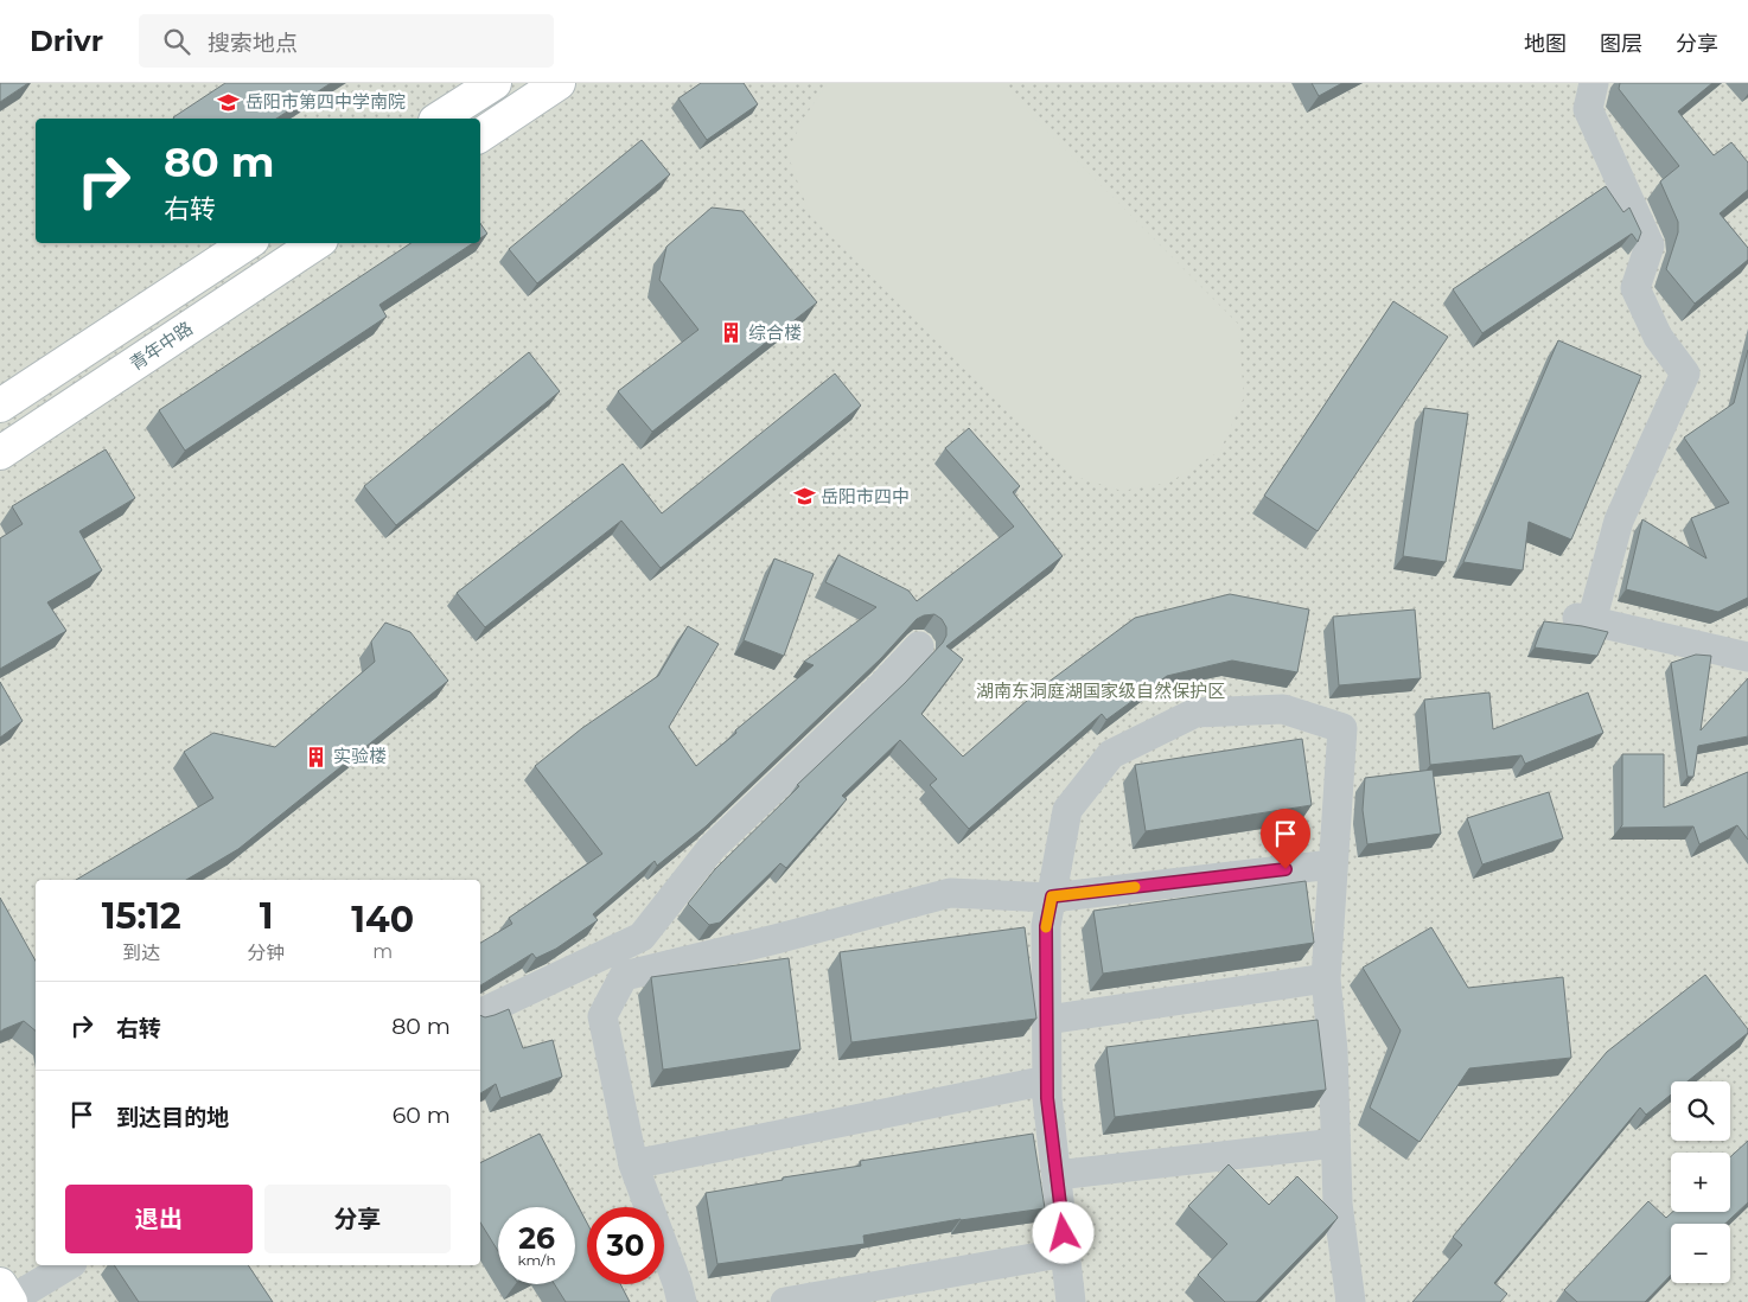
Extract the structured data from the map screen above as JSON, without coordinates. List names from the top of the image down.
{
  "streets": {
    "main road": ["青年中路"]
  },
  "parks": ["湖南东洞庭湖国家级自然保护区"],
  "places": {
    "school or university": ["岳阳市第四中学南院", "岳阳市四中"],
    "building": ["综合楼", "实验楼"]
  },
  "page": {
    "header": "Drivr",
    "search": "搜索地点",
    "nav": ["地图", "图层", "分享"],
    "turn": ["80 m", "右转"],
    "eta": [
      "15:12",
      "到达",
      "1",
      "分钟",
      "140",
      "m"
    ],
    "list": [
      {
        "name": "右转",
        "value": "80 m"
      },
      {
        "name": "到达目的地",
        "value": "60 m"
      }
    ],
    "map_buttons": ["+", "−"],
    "buttons": ["退出", "分享"],
    "speed": "26 km/h",
    "limit": "30"
  }
}
